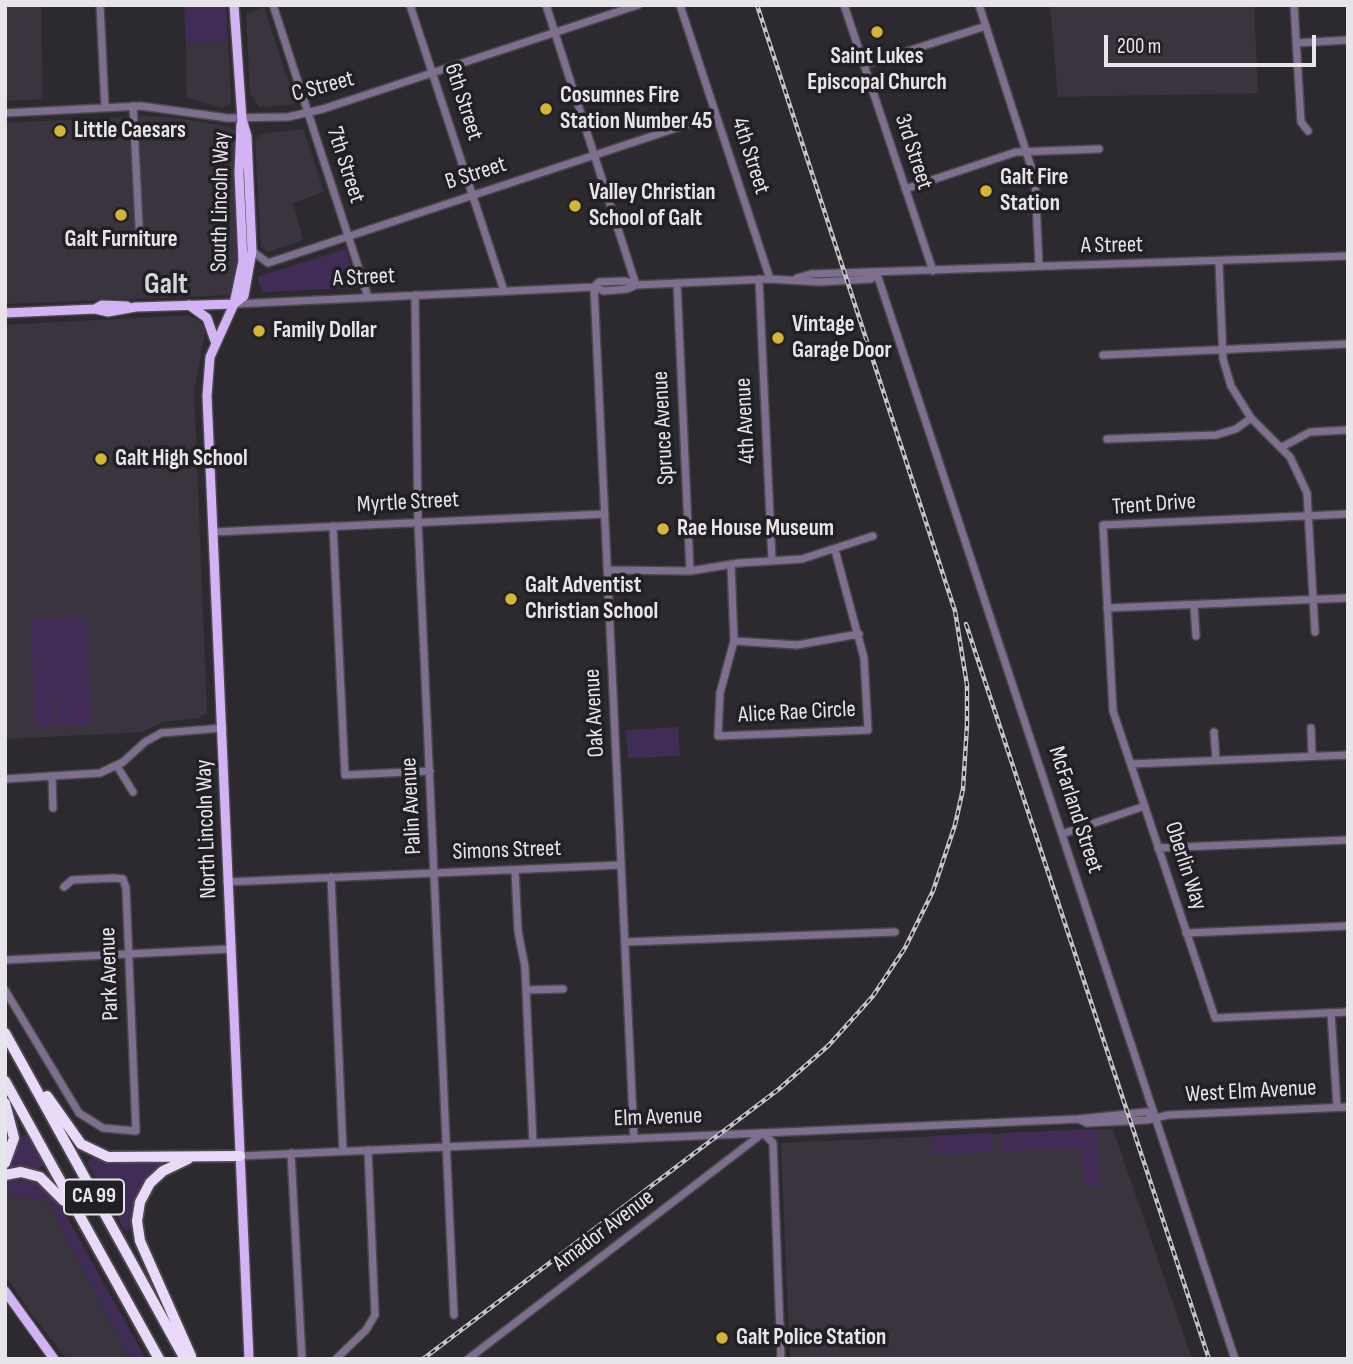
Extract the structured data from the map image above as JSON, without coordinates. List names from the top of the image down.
{
  "streets": {
    "highway": ["CA 99"],
    "main road": ["South Lincoln Way", "A Street", "North Lincoln Way"],
    "street": [
      "C Street",
      "6th Street",
      "3rd Street",
      "4th Street",
      "7th Street",
      "B Street",
      "4th Avenue",
      "Spruce Avenue",
      "Myrtle Street",
      "Trent Drive",
      "Oak Avenue",
      "Alice Rae Circle",
      "Palin Avenue",
      "McFarland Street",
      "Simons Street",
      "Oberlin Way",
      "Park Avenue",
      "West Elm Avenue",
      "Elm Avenue",
      "Amador Avenue"
    ]
  },
  "crossings": [
    ["C Street", "6th Street"],
    ["C Street", "7th Street"],
    ["C Street", "South Lincoln Way"],
    ["6th Street", "B Street"],
    ["6th Street", "A Street"],
    ["3rd Street", "A Street"],
    ["4th Street", "B Street"],
    ["4th Street", "A Street"],
    ["7th Street", "B Street"],
    ["7th Street", "A Street"],
    ["B Street", "South Lincoln Way"],
    ["South Lincoln Way", "A Street"],
    ["South Lincoln Way", "North Lincoln Way"],
    ["A Street", "4th Avenue"],
    ["A Street", "Spruce Avenue"],
    ["A Street", "Oak Avenue"],
    ["A Street", "Palin Avenue"],
    ["A Street", "McFarland Street"],
    ["A Street", "North Lincoln Way"],
    ["Myrtle Street", "Oak Avenue"],
    ["Myrtle Street", "Palin Avenue"],
    ["Myrtle Street", "North Lincoln Way"],
    ["Trent Drive", "Oberlin Way"],
    ["Oak Avenue", "Simons Street"],
    ["Oak Avenue", "Elm Avenue"],
    ["Palin Avenue", "Simons Street"],
    ["Palin Avenue", "Elm Avenue"],
    ["McFarland Street", "West Elm Avenue"],
    ["North Lincoln Way", "Simons Street"],
    ["North Lincoln Way", "Elm Avenue"],
    ["West Elm Avenue", "Elm Avenue"],
    ["Elm Avenue", "Amador Avenue"]
  ],
  "districts": ["Galt"],
  "places": [
    "Saint Lukes Episcopal Church",
    "Cosumnes Fire Station Number 45",
    "Little Caesars",
    "Galt Fire Station",
    "Valley Christian School of Galt",
    "Galt Furniture",
    "Family Dollar",
    "Vintage Garage Door",
    "Galt High School",
    "Rae House Museum",
    "Galt Adventist Christian School",
    "Galt Police Station"
  ],
  "scale_bar": "200 m"
}
